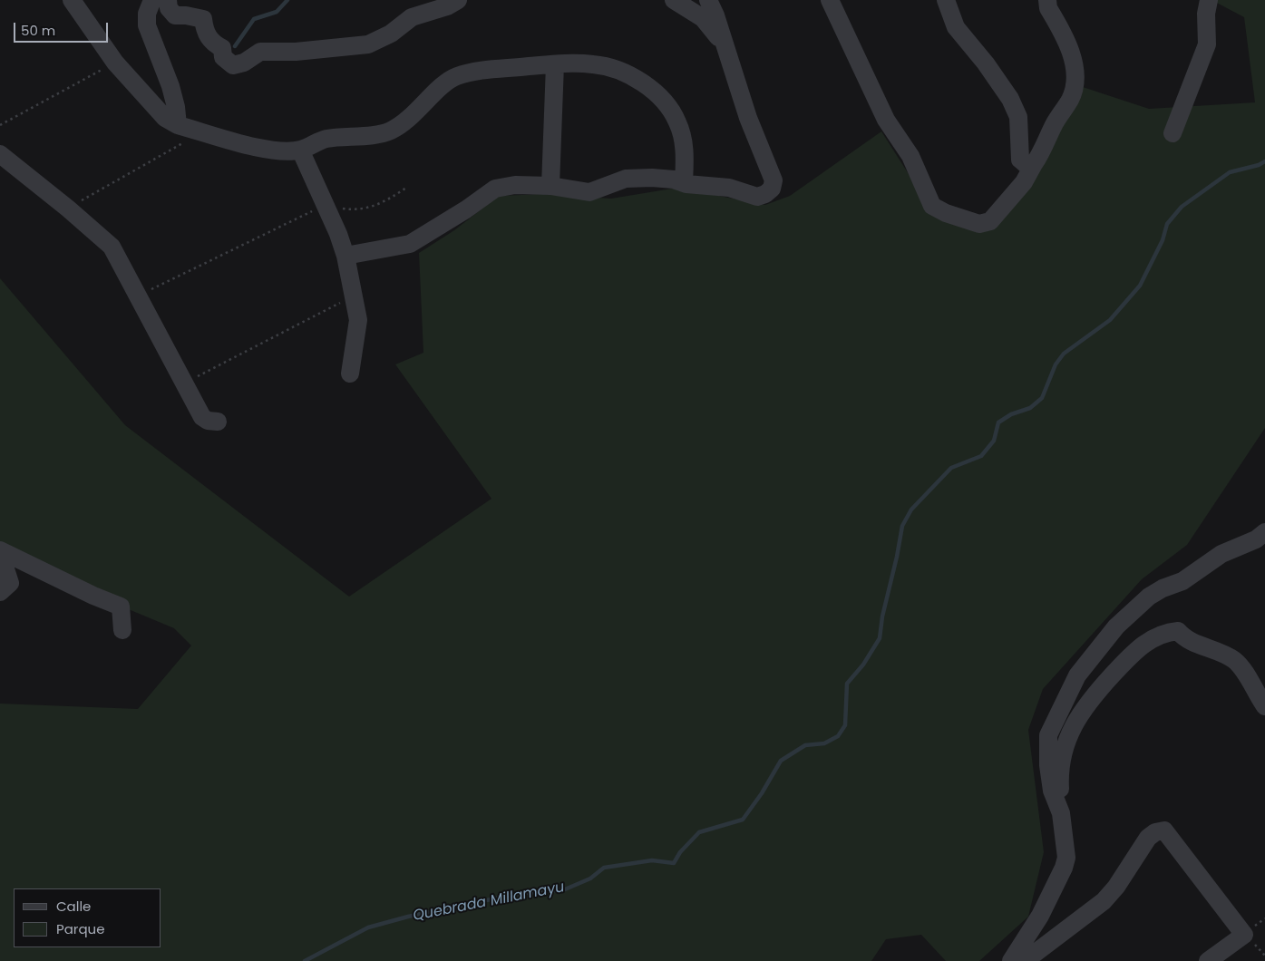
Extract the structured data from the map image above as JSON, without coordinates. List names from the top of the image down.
{
  "water": ["Quebrada Millamayu"],
  "legend": ["Calle", "Parque"],
  "scale_bar": "50 m"
}
